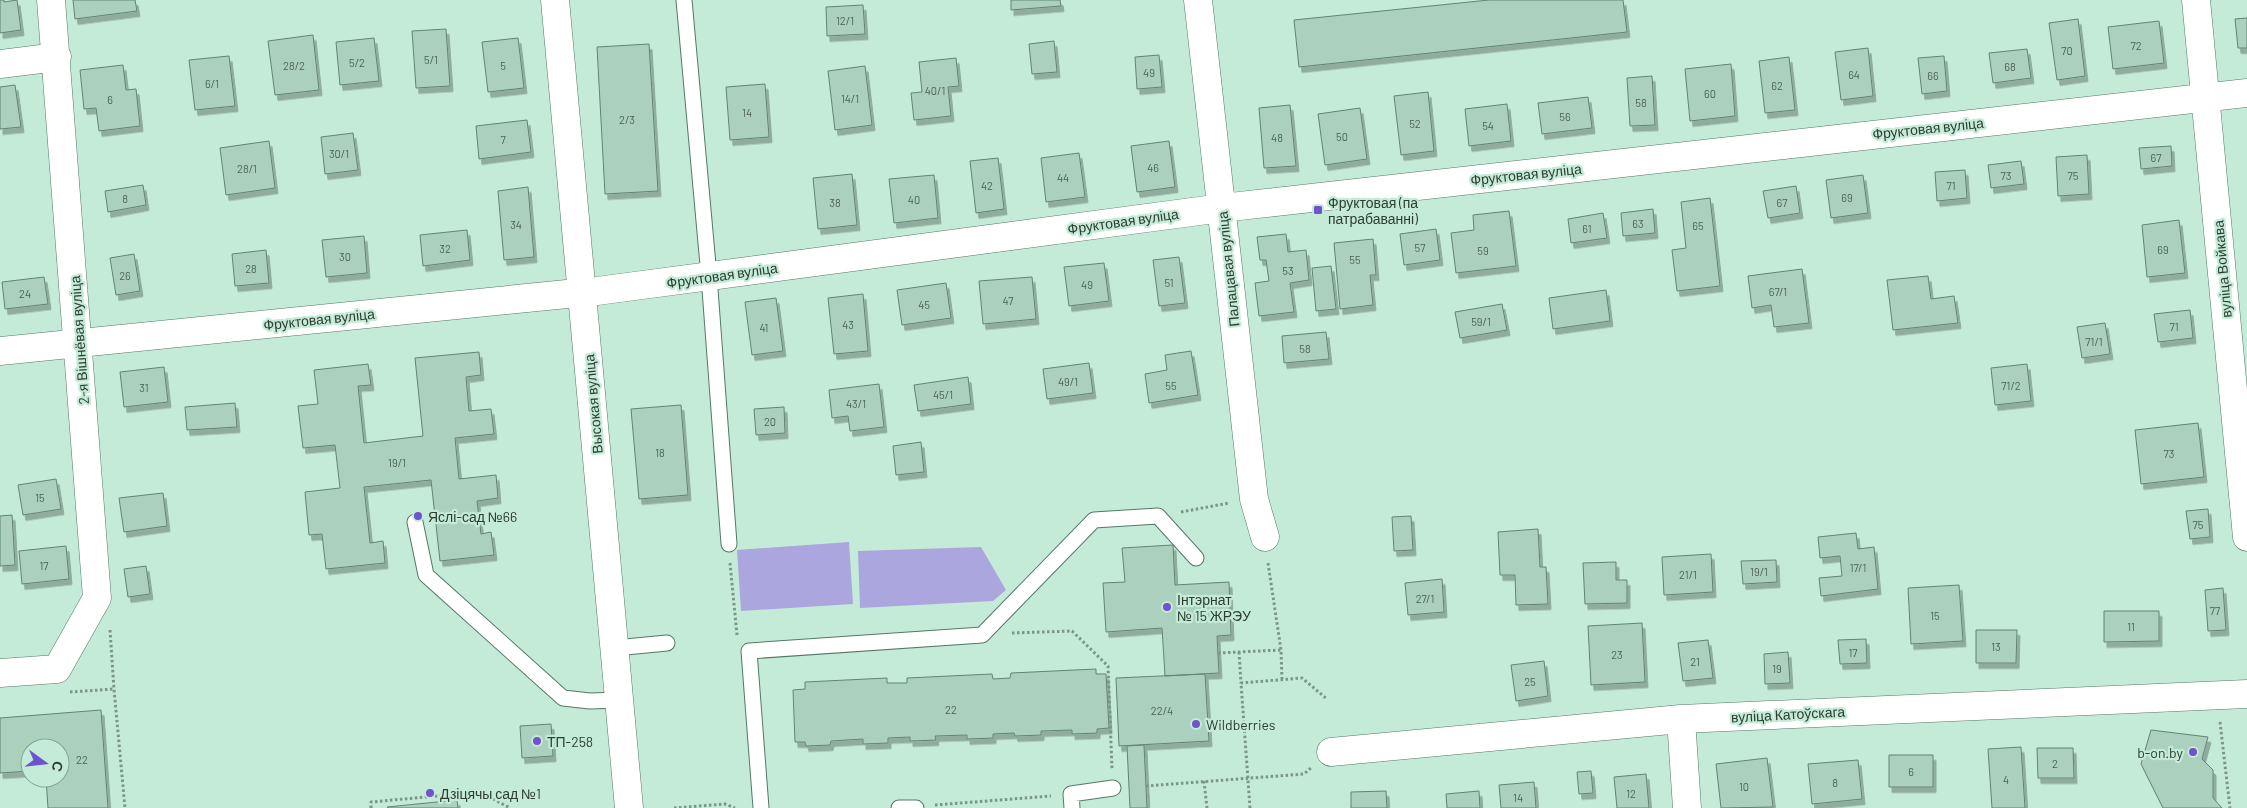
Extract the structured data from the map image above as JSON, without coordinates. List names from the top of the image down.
{
  "streets": {
    "street": [
      "Фруктовая вуліца",
      "Палацавая вуліца",
      "вуліца Войкава",
      "2-я Вішнёвая вуліца",
      "Высокая вуліца",
      "вуліца Катоўскага"
    ]
  },
  "crossings": [
    ["Фруктовая вуліца", "Палацавая вуліца"],
    ["Фруктовая вуліца", "вуліца Войкава"],
    ["Фруктовая вуліца", "2-я Вішнёвая вуліца"],
    ["Фруктовая вуліца", "Высокая вуліца"]
  ],
  "places": {
    "transit": ["Фруктовая (па патрабаванні)"],
    "other": [
      "Яслі-сад №66",
      "Інтэрнат № 15 ЖРЭУ",
      "Wildberries",
      "ТП-258",
      "b-on.by",
      "Дзіцячы сад №1"
    ]
  },
  "house_numbers": [
    "12/1",
    "72",
    "70",
    "5/1",
    "5/2",
    "28/2",
    "5",
    "68",
    "49",
    "64",
    "66",
    "6/1",
    "62",
    "40/1",
    "60",
    "14/1",
    "6",
    "58",
    "14",
    "56",
    "2/3",
    "52",
    "54",
    "50",
    "48",
    "7",
    "30/1",
    "67",
    "46",
    "28/1",
    "73",
    "75",
    "44",
    "42",
    "71",
    "69",
    "8",
    "40",
    "38",
    "67",
    "63",
    "34",
    "65",
    "61",
    "57",
    "32",
    "69",
    "59",
    "30",
    "55",
    "28",
    "53",
    "26",
    "51",
    "49",
    "67/1",
    "24",
    "47",
    "45",
    "59/1",
    "43",
    "71",
    "41",
    "71/1",
    "58",
    "49/1",
    "55",
    "71/2",
    "31",
    "45/1",
    "43/1",
    "20",
    "18",
    "73",
    "19/1",
    "15",
    "75",
    "17",
    "17/1",
    "19/1",
    "21/1",
    "27/1",
    "77",
    "15",
    "11",
    "13",
    "17",
    "23",
    "21",
    "19",
    "25",
    "22",
    "22/4",
    "22",
    "2",
    "6",
    "4",
    "8",
    "10",
    "12",
    "14"
  ],
  "north": "right"
}
